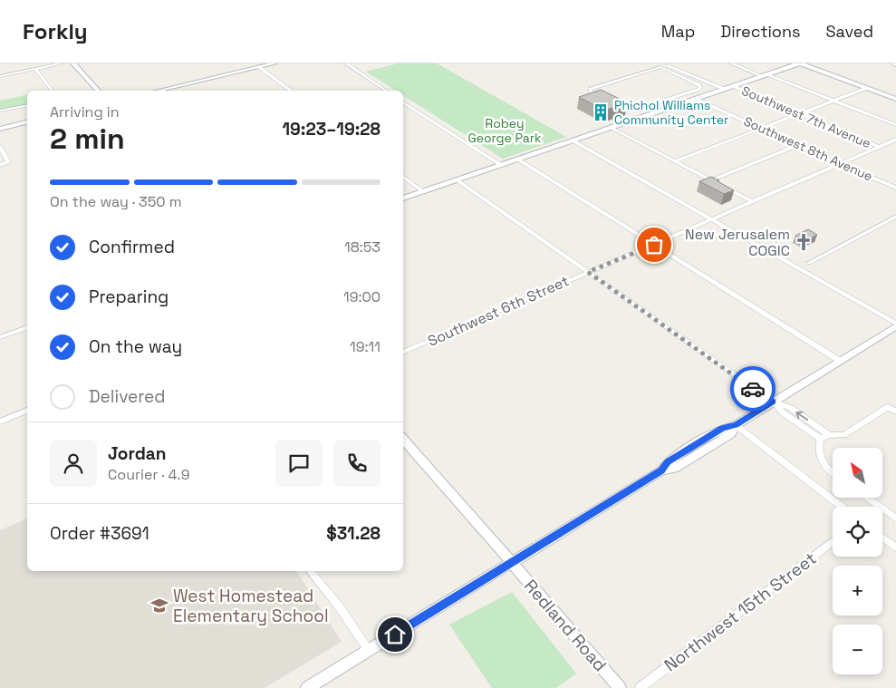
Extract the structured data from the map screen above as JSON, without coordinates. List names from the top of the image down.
{
  "streets": {
    "street": [
      "Southwest 7th Avenue",
      "Southwest 8th Avenue",
      "Southwest 6th Street",
      "Northwest 15th Street",
      "Redland Road"
    ]
  },
  "crossings": [
    ["Southwest 7th Avenue", "Southwest 6th Street"],
    ["Southwest 8th Avenue", "Southwest 6th Street"]
  ],
  "parks": ["Robey George Park"],
  "places": {
    "building": ["Phichol Williams Community Center"],
    "church": ["New Jerusalem COGIC"],
    "school or university": ["West Homestead Elementary School"]
  },
  "north": "top left",
  "page": {
    "header": "Forkly",
    "nav": ["Map", "Directions", "Saved"],
    "heading": ["2 min", "Arriving in", "19:23–19:28"],
    "panel": [
      "Jordan",
      "Courier · 4.9",
      "Order #3691",
      "$31.28"
    ],
    "bar": "On the way · 350 m",
    "list": [
      ["Confirmed", "18:53"],
      ["Preparing", "19:00"],
      ["On the way", "19:11"],
      "Delivered"
    ],
    "map_buttons": ["+", "−"]
  }
}
